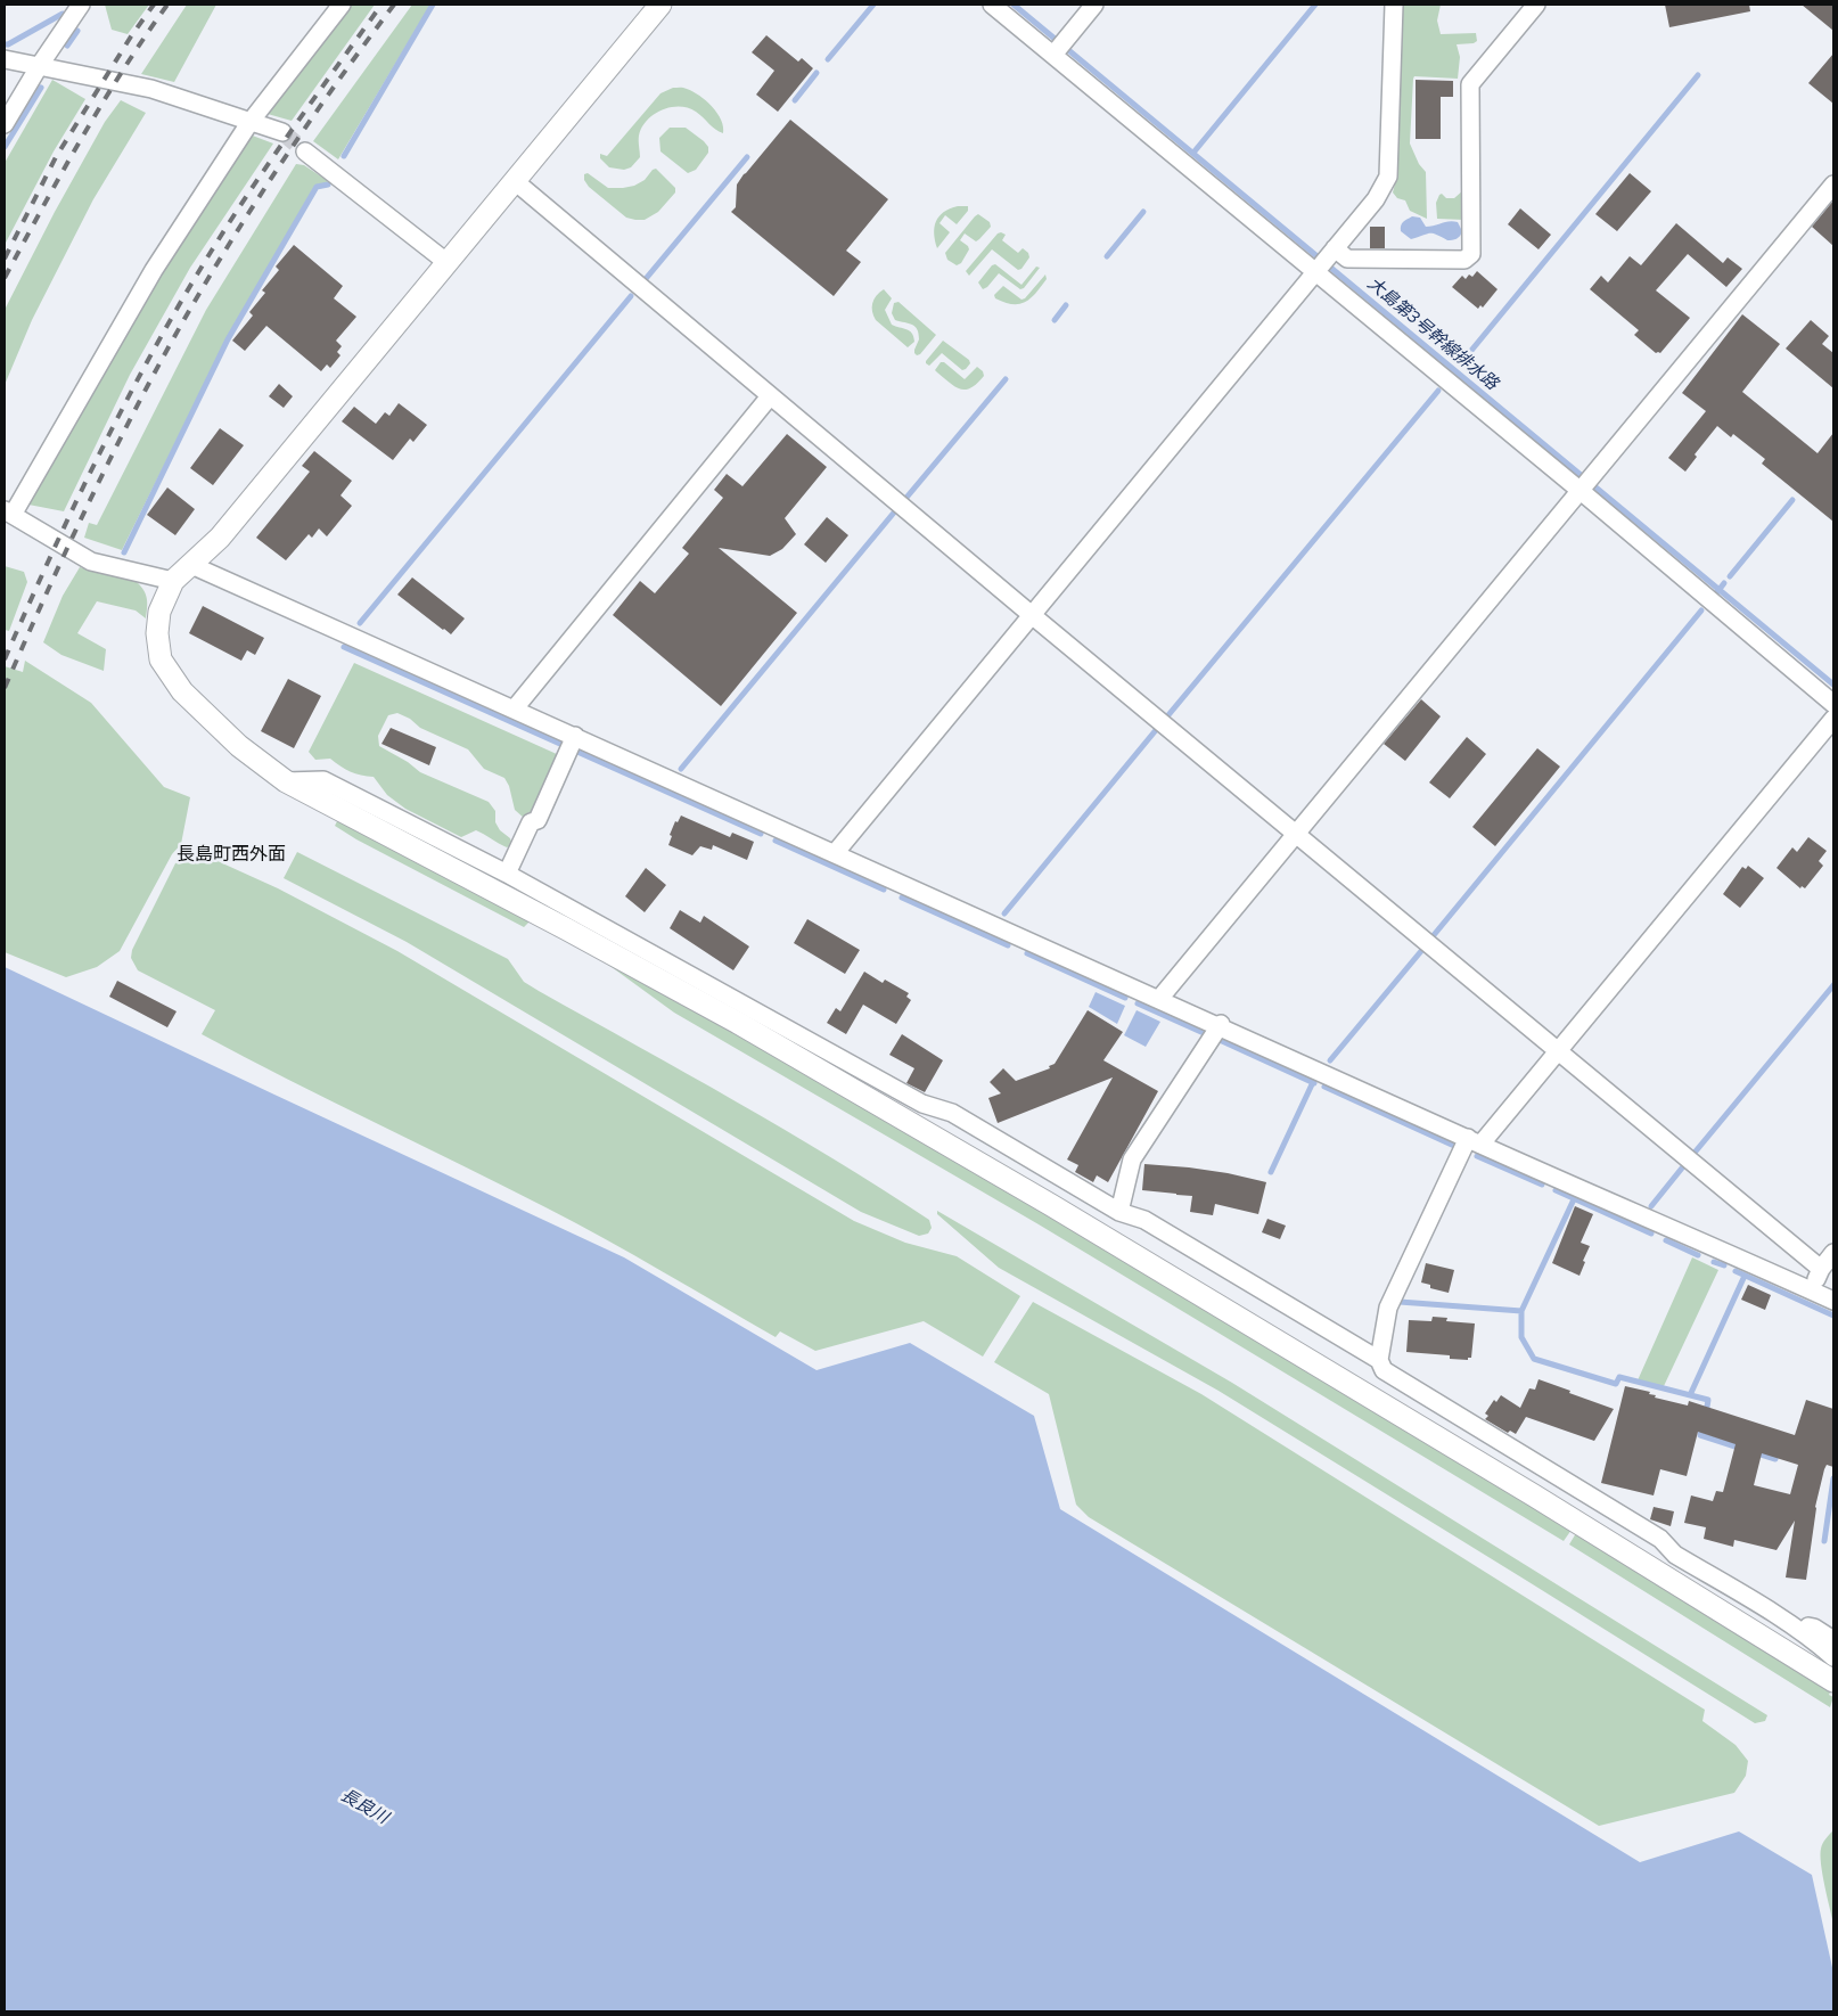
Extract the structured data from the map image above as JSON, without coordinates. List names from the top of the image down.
{
  "districts": ["長島町西外面"],
  "water": ["大島第3号幹線排水路", "長良川"]
}
